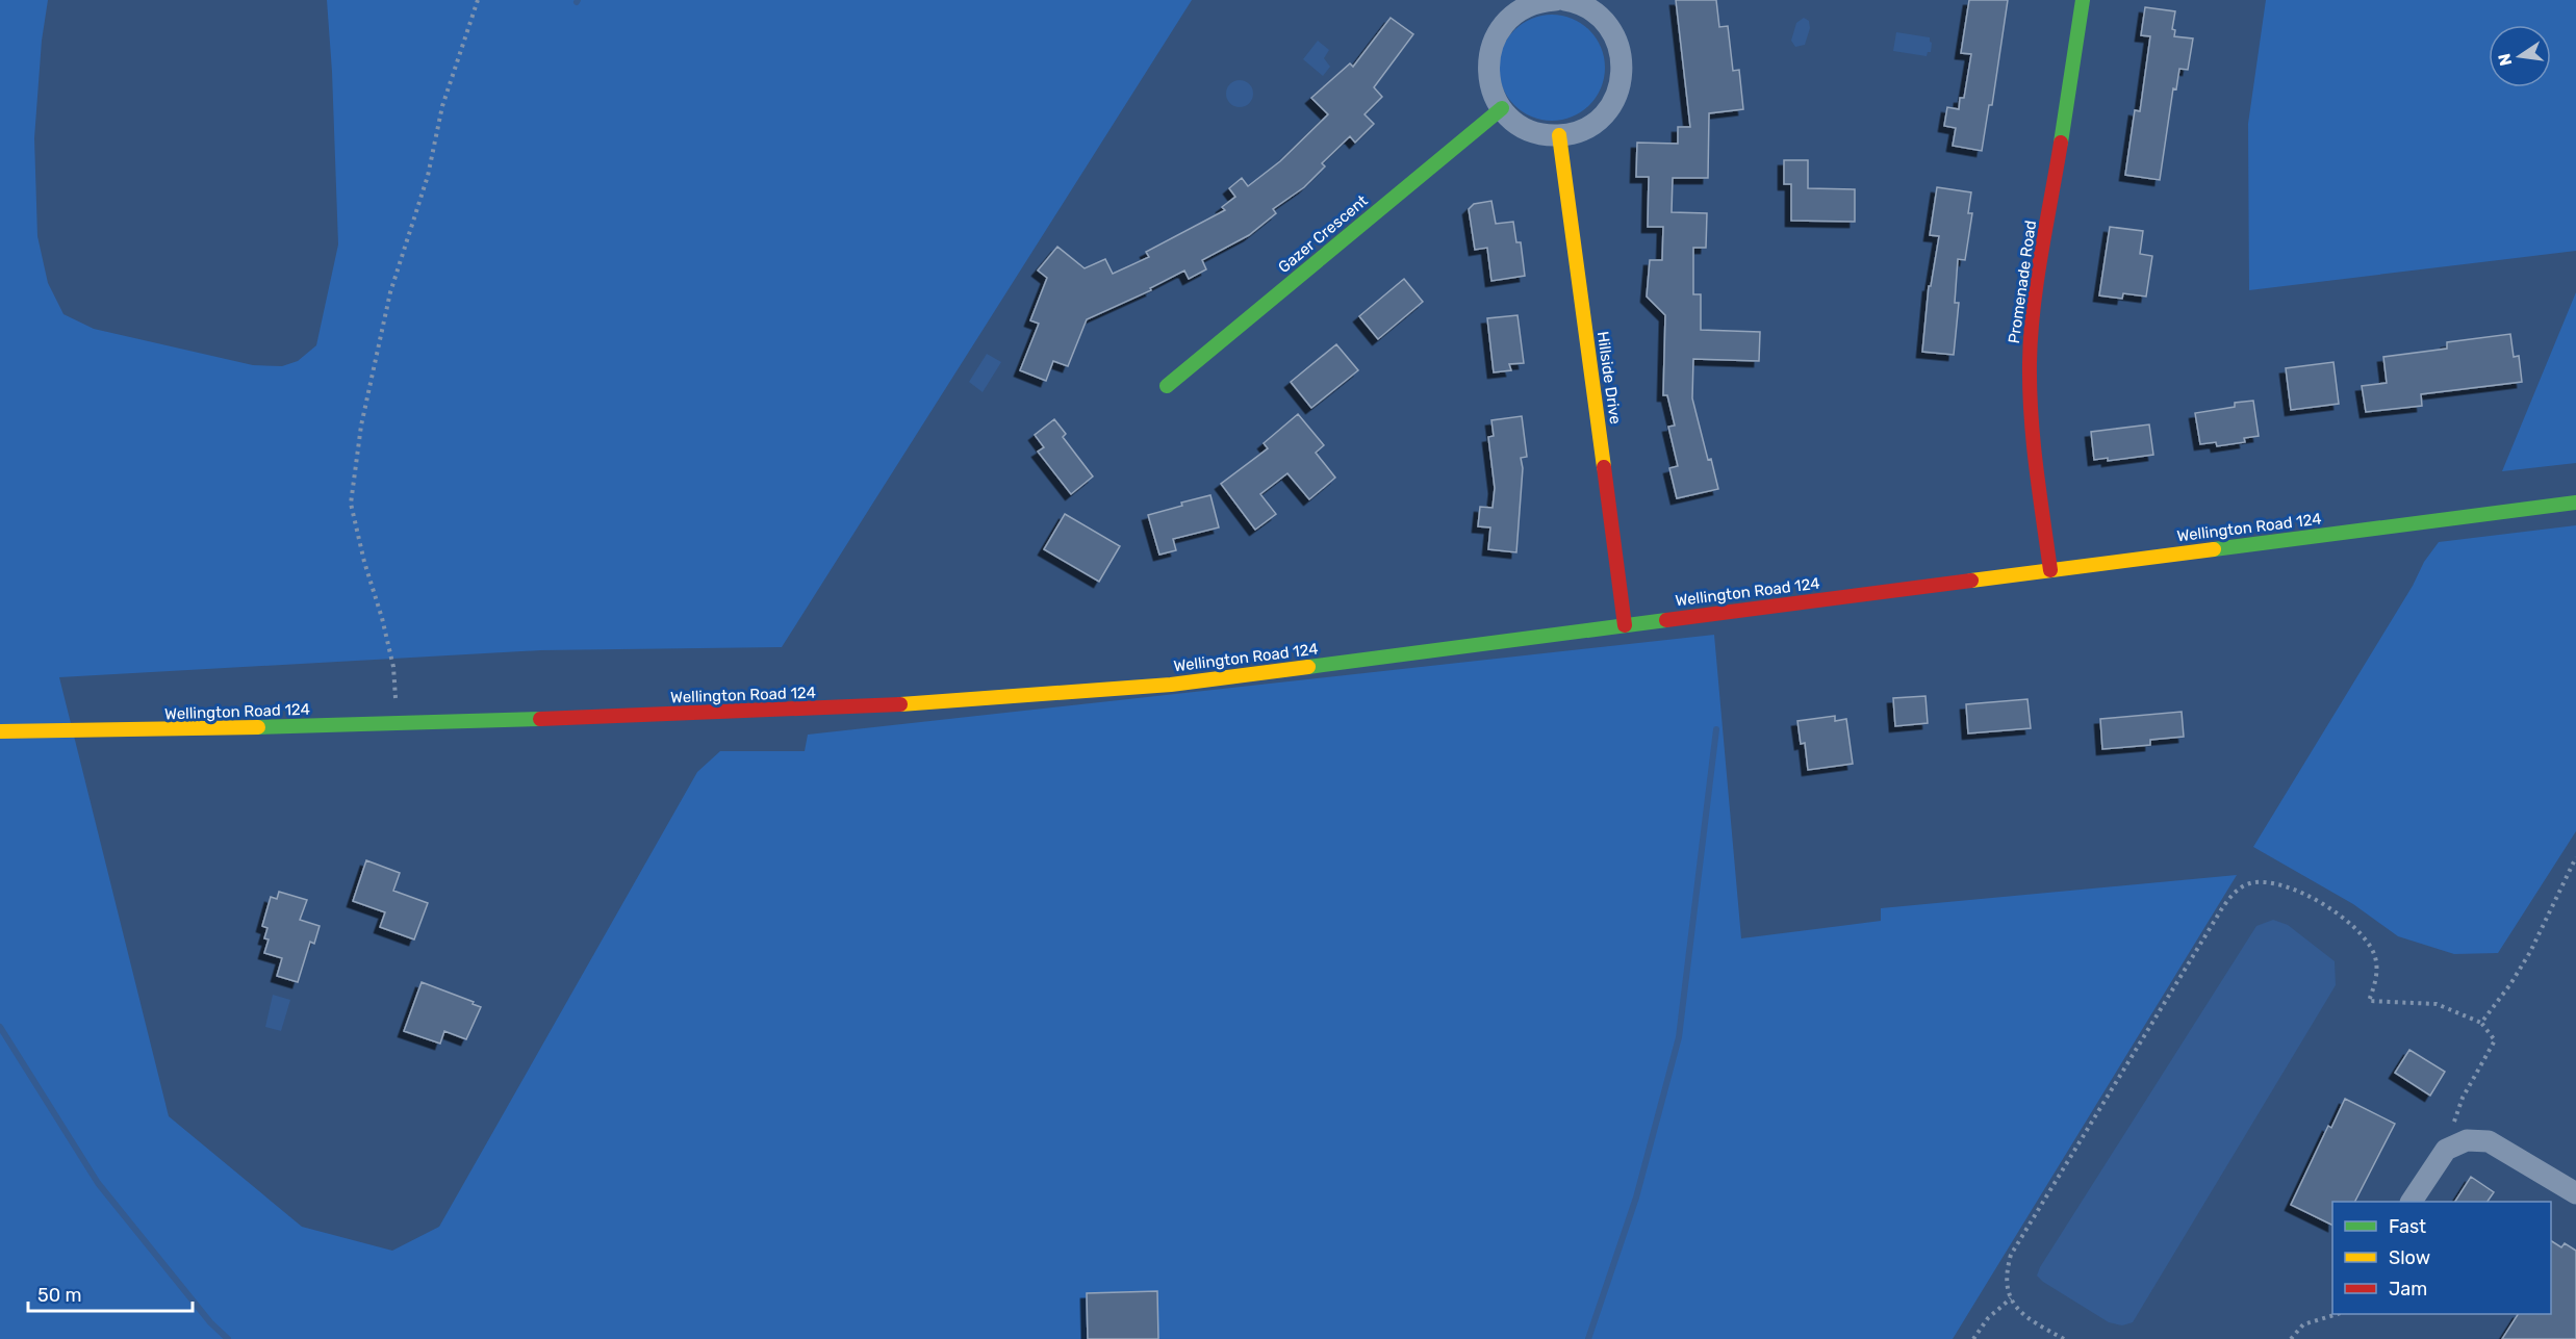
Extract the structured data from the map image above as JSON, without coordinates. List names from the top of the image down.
{
  "streets": {
    "main road": [
      "Gazer Crescent",
      "Promenade Road",
      "Hillside Drive",
      "Wellington Road 124"
    ]
  },
  "crossings": [
    ["Promenade Road", "Wellington Road 124"],
    ["Hillside Drive", "Wellington Road 124"]
  ],
  "legend": ["Fast", "Slow", "Jam"],
  "scale_bar": "50 m",
  "north": "left"
}
